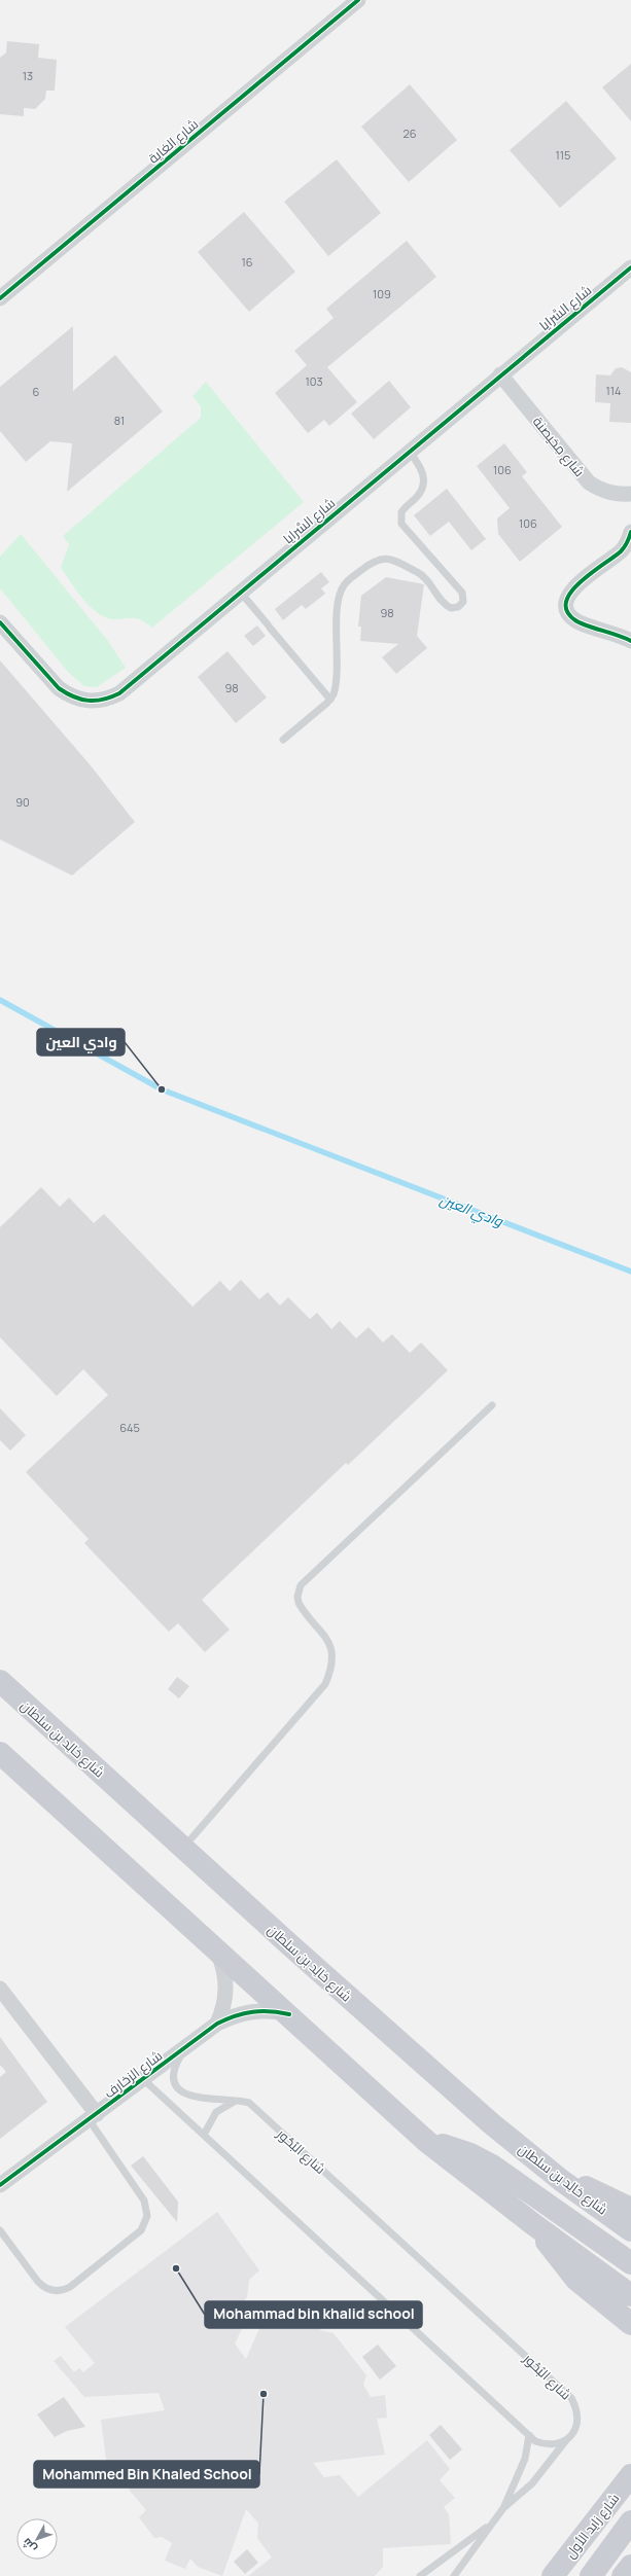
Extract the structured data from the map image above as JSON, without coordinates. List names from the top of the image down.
{
  "streets": {
    "main road": ["شارع خالِد بن سلطان", "شارع زايد الأول"],
    "street": [
      "شارع الغاية",
      "شارع السَّرايا",
      "شارع مِحَيصنة",
      "شارع الزخارف"
    ],
    "lane": ["شارع البُحُور"]
  },
  "crossings": [
    ["شارع السَّرايا", "شارع مِحَيصنة"],
    ["شارع الزخارف", "شارع البُحُور"]
  ],
  "water": ["وادي العين"],
  "places": ["وادي العين", "Mohammad bin khalid school", "Mohammed Bin Khaled School"],
  "house_numbers": [
    "13",
    "26",
    "115",
    "16",
    "109",
    "103",
    "114",
    "6",
    "81",
    "106",
    "106",
    "98",
    "98",
    "90",
    "645"
  ],
  "north": "bottom left"
}
